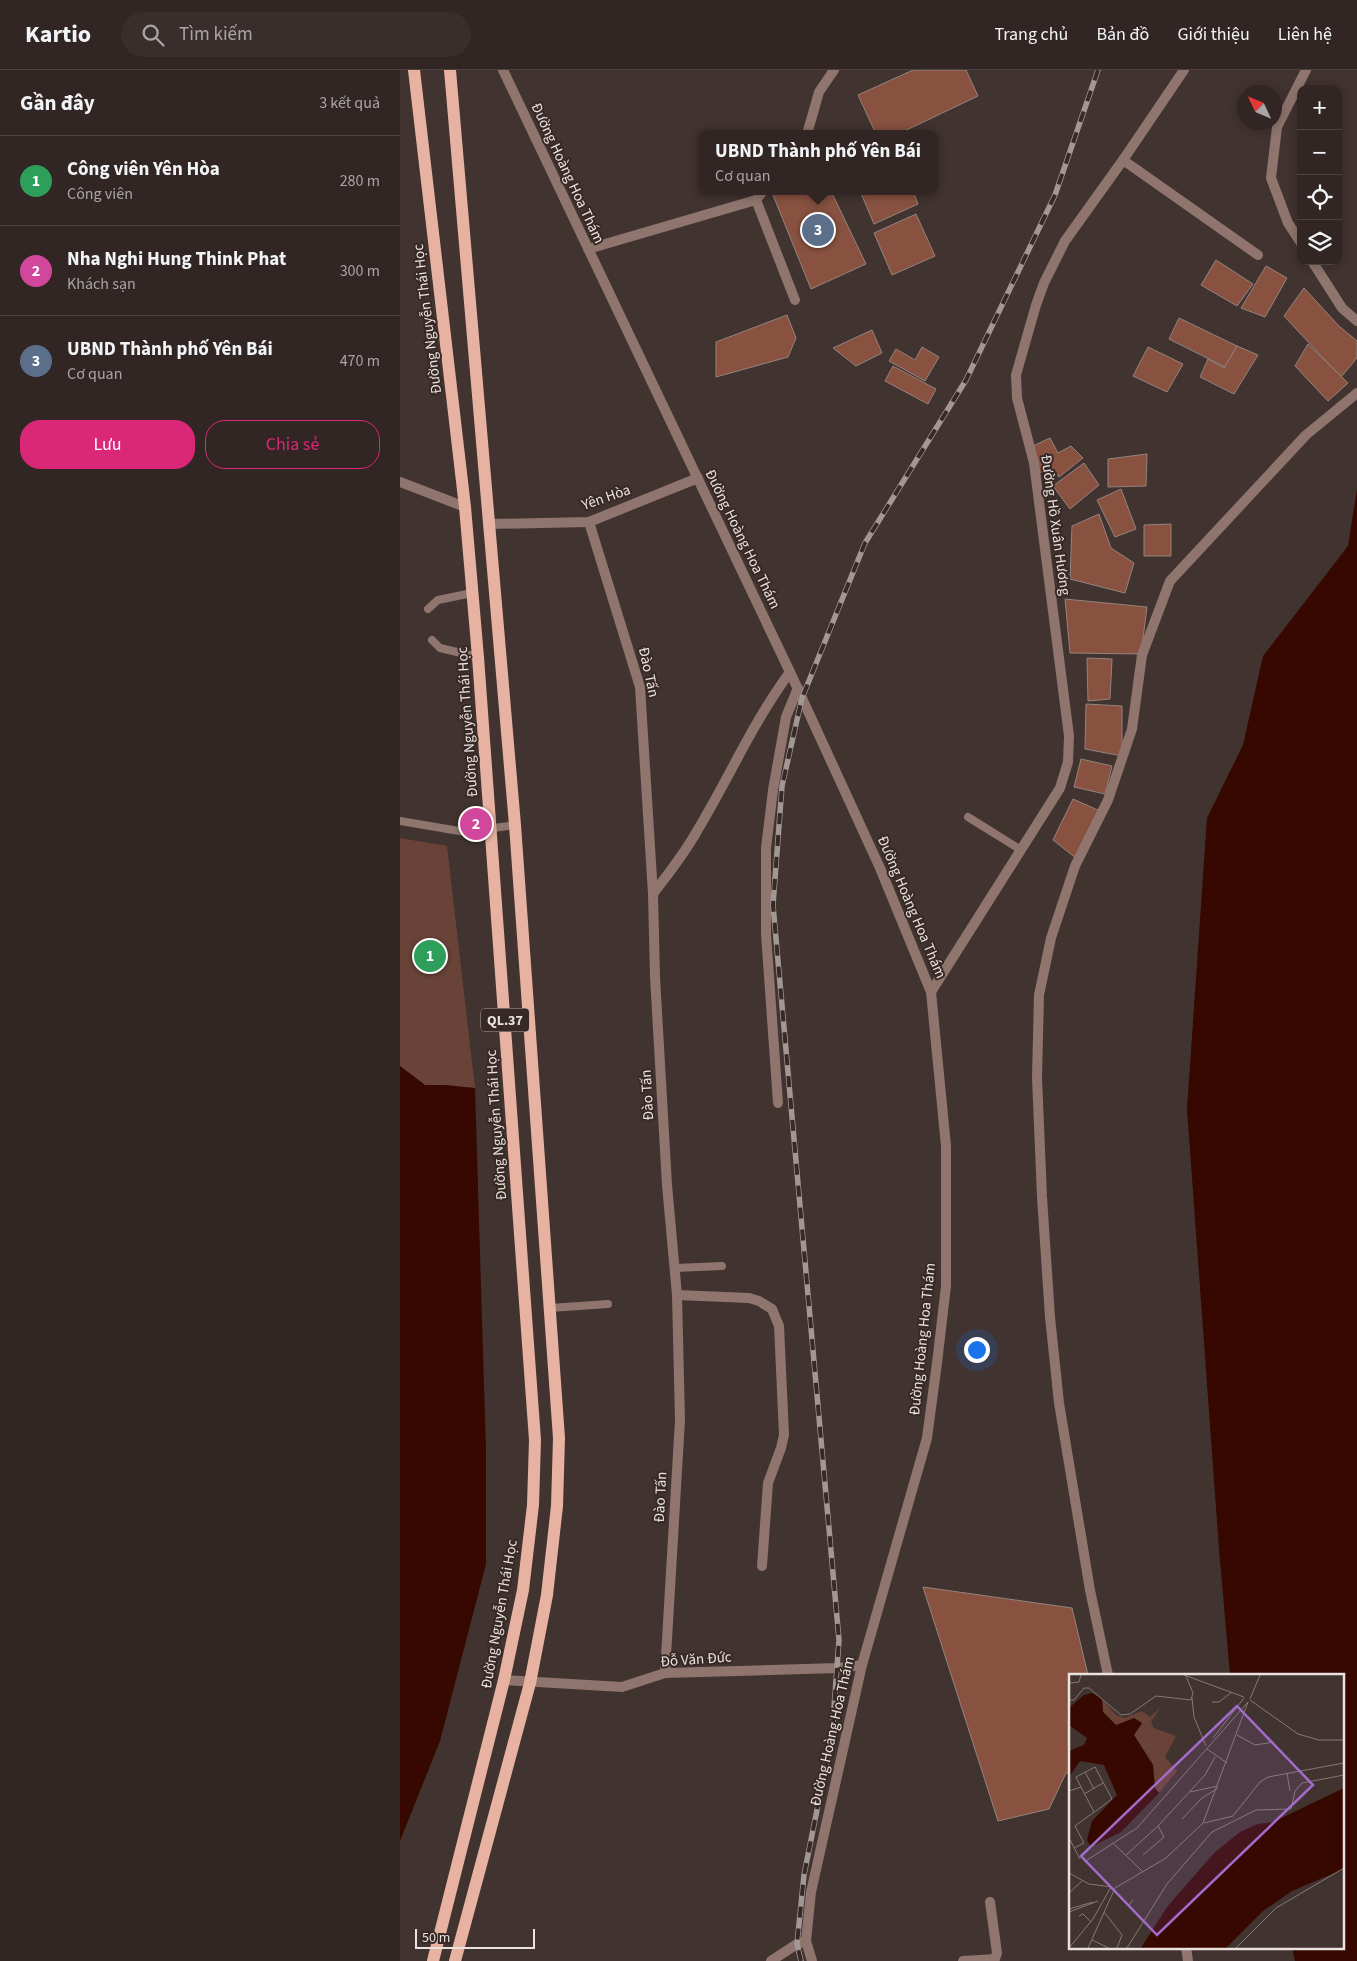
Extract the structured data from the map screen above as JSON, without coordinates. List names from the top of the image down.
{
  "streets": {
    "main road": ["Đường Nguyễn Thái Học", "QL.37"],
    "street": [
      "Đường Hoàng Hoa Thám",
      "Yên Hòa",
      "Đường Hồ Xuân Hương",
      "Đào Tấn",
      "Đỗ Văn Đức"
    ]
  },
  "crossings": [
    ["Đường Hoàng Hoa Thám", "Yên Hòa"],
    ["Đường Hoàng Hoa Thám", "Đường Hồ Xuân Hương"],
    ["Đường Hoàng Hoa Thám", "Đỗ Văn Đức"],
    ["Đường Nguyễn Thái Học", "Đỗ Văn Đức"],
    ["Yên Hòa", "Đào Tấn"],
    ["Yên Hòa", "QL.37"],
    ["Đào Tấn", "Đỗ Văn Đức"],
    ["QL.37", "Đỗ Văn Đức"]
  ],
  "scale_bar": "50 m",
  "north": "top left",
  "page": {
    "header": "Kartio",
    "search": "Tìm kiếm",
    "nav": [
      "Trang chủ",
      "Bản đồ",
      "Giới thiệu",
      "Liên hệ"
    ],
    "heading": ["Gần đây", "3 kết quả"],
    "map_buttons": ["+", "−"],
    "popup": ["UBND Thành phố Yên Bái", "Cơ quan"],
    "list": [
      {
        "mark": "1",
        "name": "Công viên Yên Hòa",
        "note": "Công viên",
        "value": "280 m"
      },
      {
        "mark": "2",
        "name": "Nha Nghi Hung Think Phat",
        "note": "Khách sạn",
        "value": "300 m"
      },
      {
        "mark": "3",
        "name": "UBND Thành phố Yên Bái",
        "note": "Cơ quan",
        "value": "470 m"
      }
    ],
    "pins": ["3", "2", "1"],
    "buttons": ["Lưu", "Chia sẻ"],
    "scale": "50 m"
  }
}
